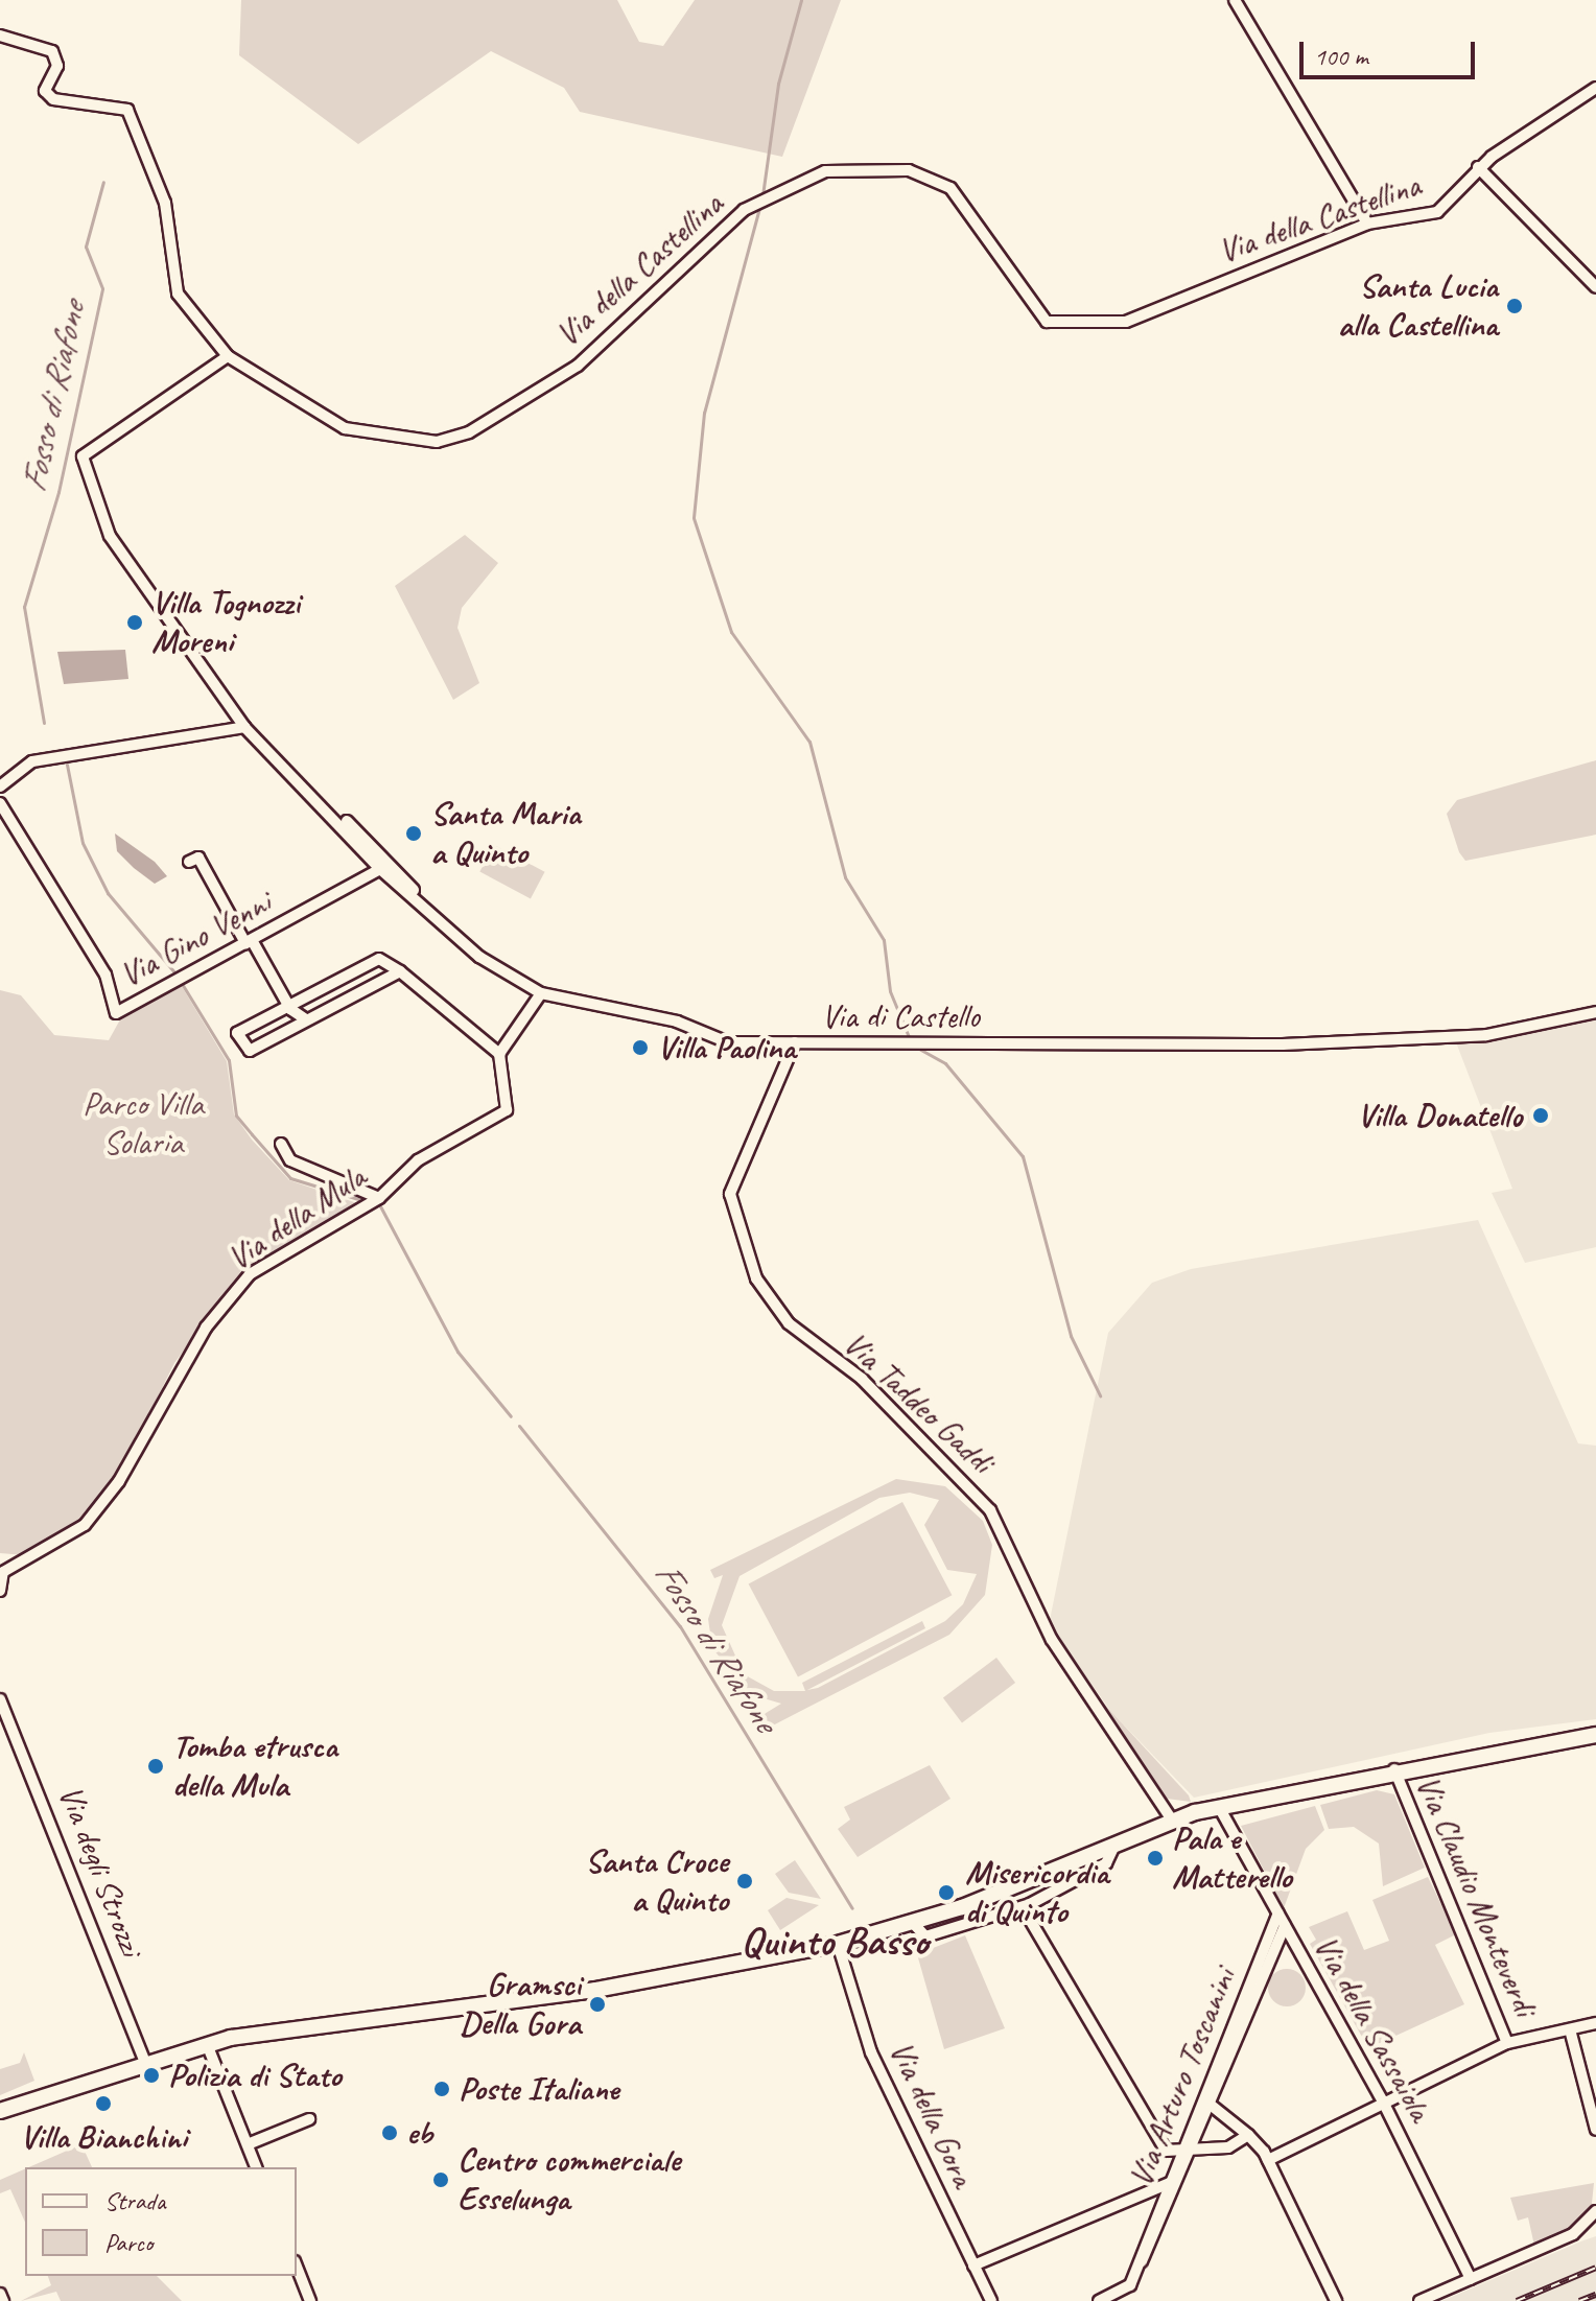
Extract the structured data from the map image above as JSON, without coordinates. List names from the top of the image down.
{
  "streets": {
    "street": [
      "Via della Castellina",
      "Via Gino Venni",
      "Via di Castello",
      "Via della Mula",
      "Via Taddeo Gaddi",
      "Via degli Strozzi",
      "Via Claudio Monteverdi",
      "Via della Sassaiola",
      "Via Arturo Toscanini",
      "Via della Gora"
    ]
  },
  "crossings": [
    ["Via Gino Venni", "Via di Castello"],
    ["Via di Castello", "Via Taddeo Gaddi"],
    ["Via della Sassaiola", "Via Arturo Toscanini"]
  ],
  "districts": ["Quinto Basso"],
  "water": ["Fosso di Riafone"],
  "parks": ["Parco Villa Solaria"],
  "places": [
    "Santa Lucia alla Castellina",
    "Villa Tognozzi Moreni",
    "Santa Maria a Quinto",
    "Villa Paolina",
    "Villa Donatello",
    "Tomba etrusca della Mula",
    "Pala e Matterello",
    "Santa Croce a Quinto",
    "Misericordia di Quinto",
    "Gramsci Della Gora",
    "Polizia di Stato",
    "Poste Italiane",
    "Villa Bianchini",
    "eb",
    "Centro commerciale Esselunga"
  ],
  "legend": ["Strada", "Parco"],
  "scale_bar": "100 m"
}
